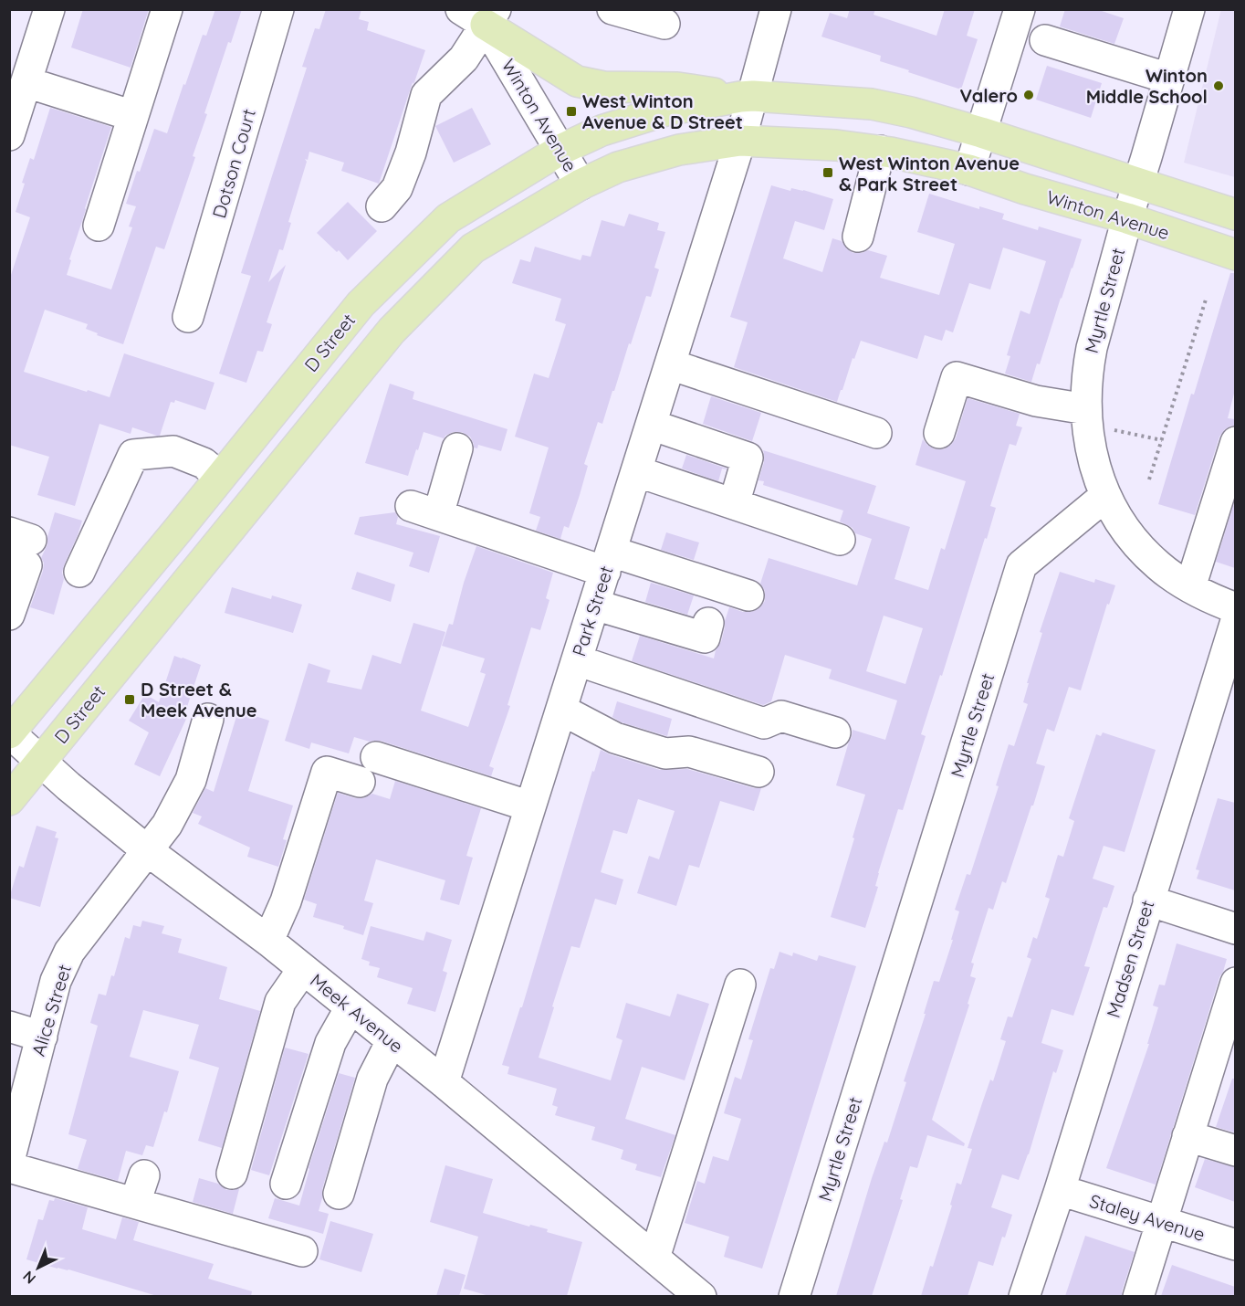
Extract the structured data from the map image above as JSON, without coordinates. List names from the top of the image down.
{
  "streets": {
    "main road": ["Winton Avenue", "D Street"],
    "street": [
      "Dotson Court",
      "Myrtle Street",
      "Park Street",
      "Madsen Street",
      "Alice Street",
      "Meek Avenue",
      "Staley Avenue"
    ]
  },
  "crossings": [
    ["Winton Avenue", "Myrtle Street"],
    ["Winton Avenue", "D Street"],
    ["Winton Avenue", "Park Street"],
    ["D Street", "Park Street"],
    ["D Street", "Meek Avenue"],
    ["Park Street", "Meek Avenue"],
    ["Madsen Street", "Staley Avenue"],
    ["Alice Street", "Meek Avenue"]
  ],
  "places": {
    "other": ["Winton Middle School", "Valero"],
    "transit": ["West Winton Avenue & D Street", "West Winton Avenue & Park Street", "D Street & Meek Avenue"]
  },
  "north": "bottom left"
}
